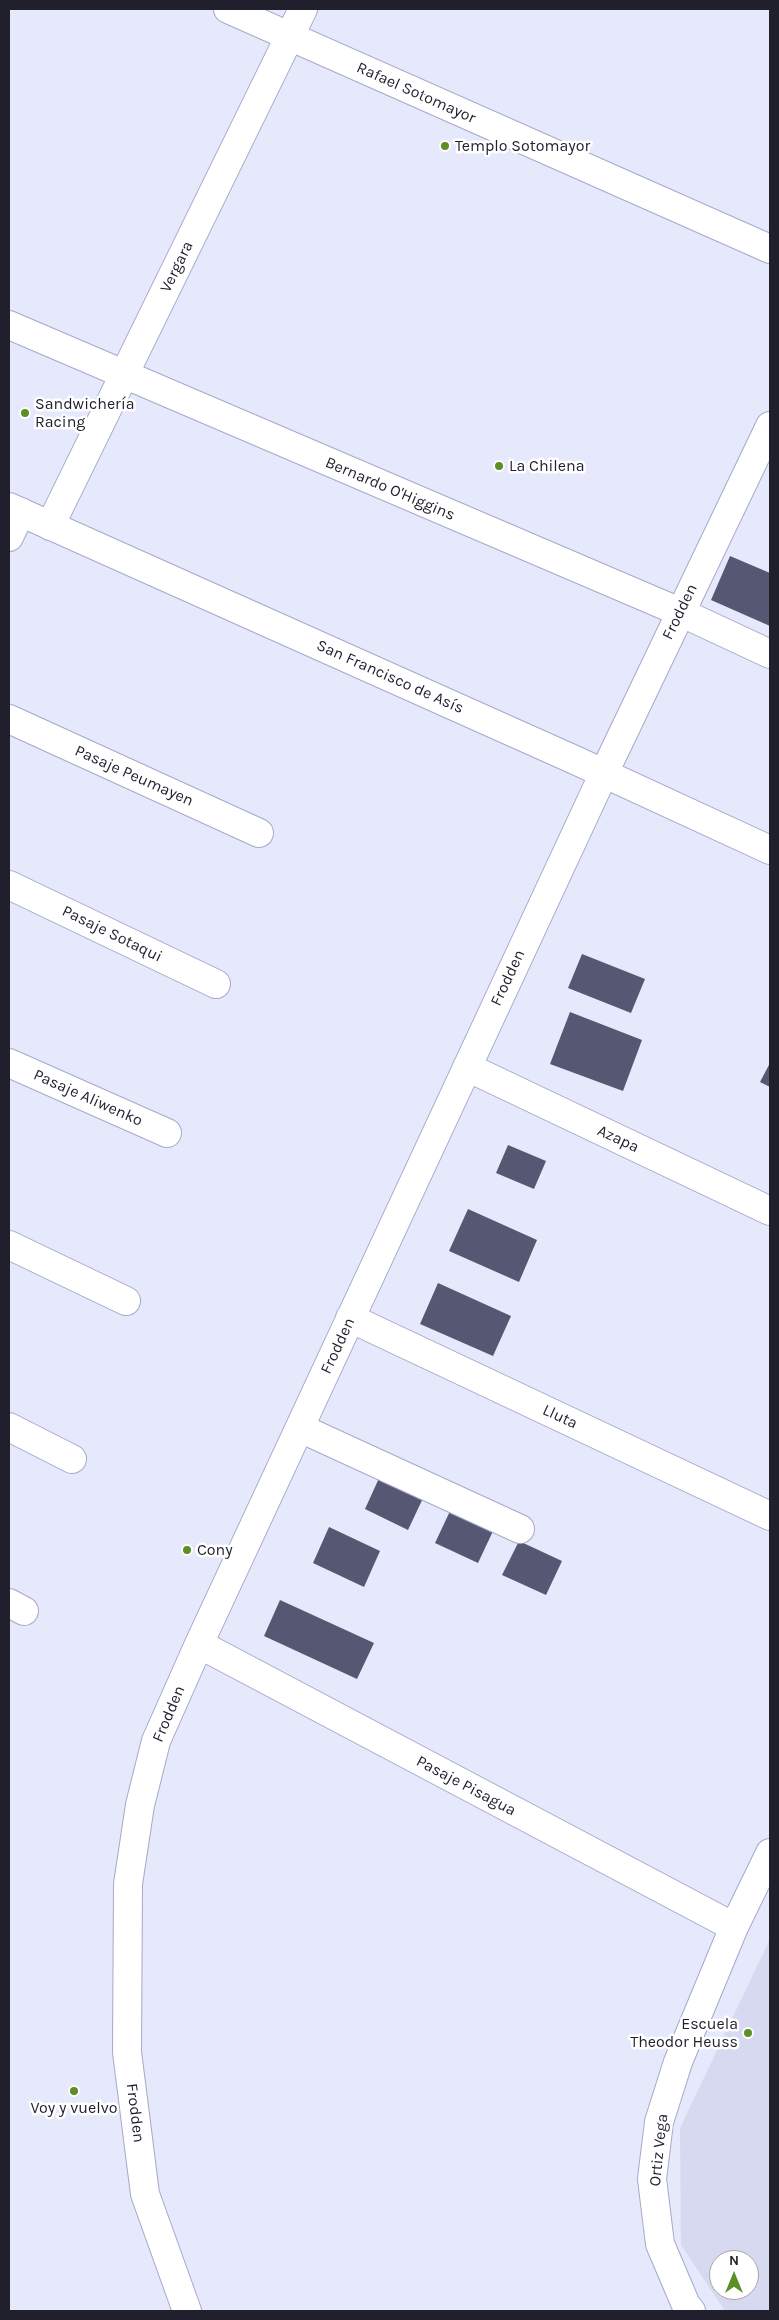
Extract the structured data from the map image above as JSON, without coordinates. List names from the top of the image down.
{
  "streets": {
    "street": [
      "Rafael Sotomayor",
      "Vergara",
      "Bernardo O'Higgins",
      "Frodden",
      "San Francisco de Asís",
      "Pasaje Peumayen",
      "Pasaje Sotaqui",
      "Pasaje Aliwenko",
      "Azapa",
      "Lluta",
      "Pasaje Pisagua",
      "Ortiz Vega"
    ]
  },
  "crossings": [
    ["Rafael Sotomayor", "Vergara"],
    ["Vergara", "Bernardo O'Higgins"],
    ["Vergara", "San Francisco de Asís"],
    ["Bernardo O'Higgins", "Frodden"],
    ["Frodden", "San Francisco de Asís"],
    ["Frodden", "Azapa"],
    ["Frodden", "Lluta"],
    ["Frodden", "Pasaje Pisagua"],
    ["Pasaje Pisagua", "Ortiz Vega"]
  ],
  "places": [
    "Templo Sotomayor",
    "Sandwichería Racing",
    "La Chilena",
    "Cony",
    "Escuela Theodor Heuss",
    "Voy y vuelvo"
  ],
  "north": "top"
}
